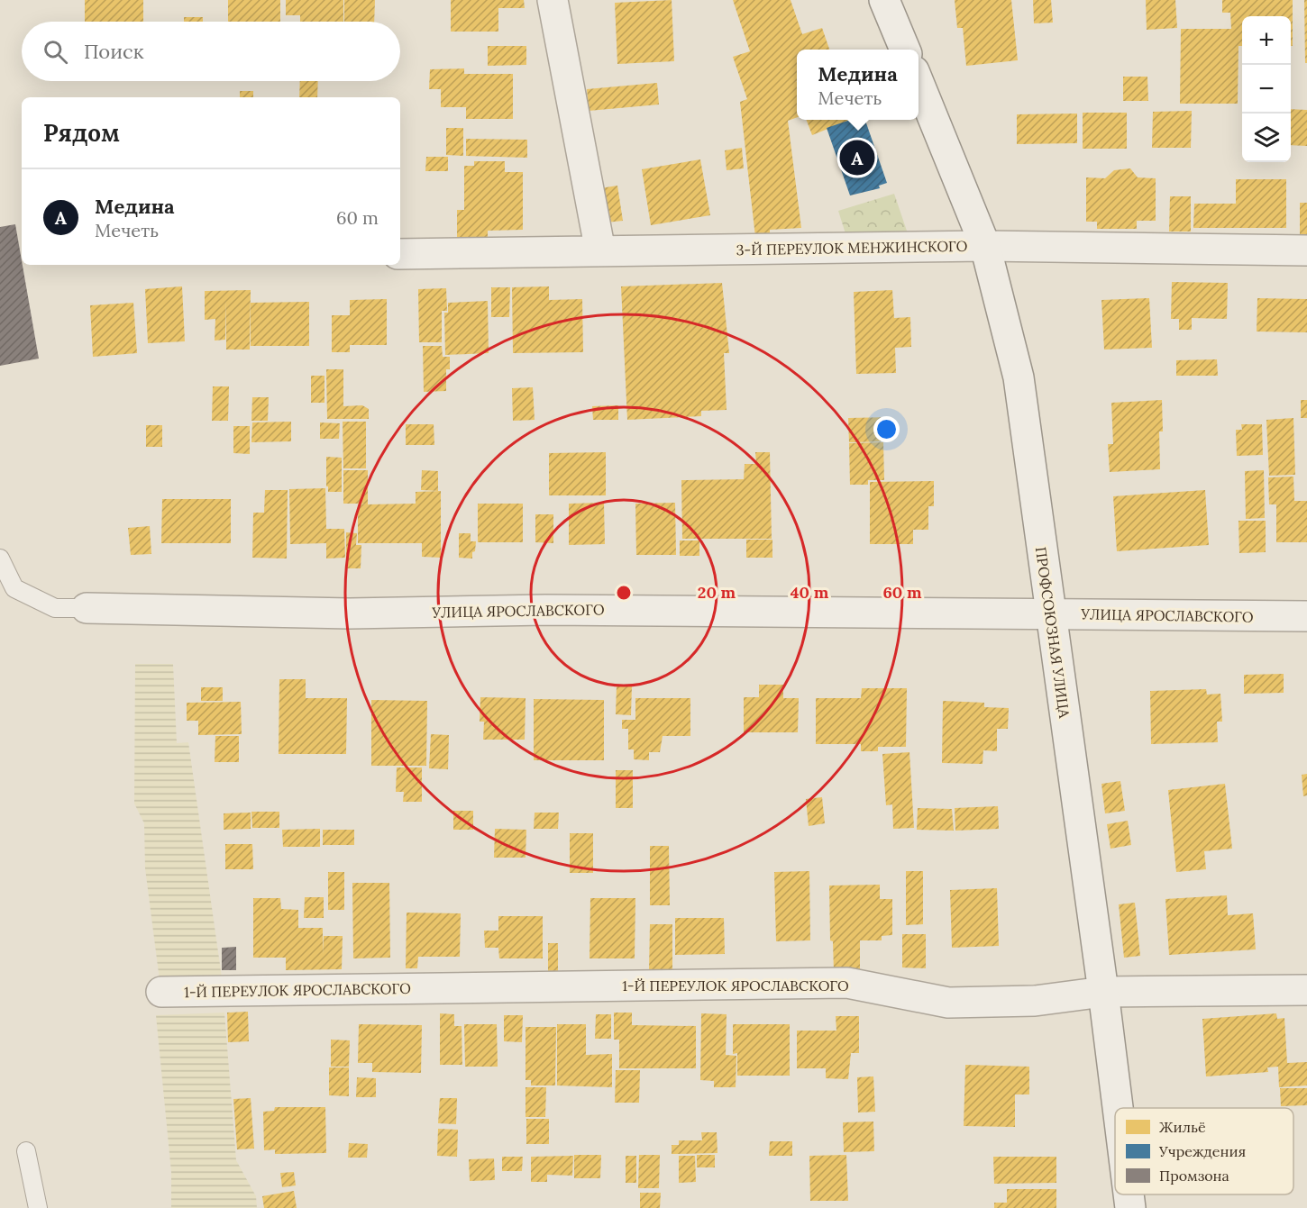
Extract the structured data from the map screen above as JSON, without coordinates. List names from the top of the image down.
{
  "streets": {
    "street": [
      "3-Й ПЕРЕУЛОК МЕНЖИНСКОГО",
      "УЛИЦА ЯРОСЛАВСКОГО",
      "ПРОФСОЮЗНАЯ УЛИЦА",
      "1-Й ПЕРЕУЛОК ЯРОСЛАВСКОГО"
    ]
  },
  "crossings": [
    ["3-Й ПЕРЕУЛОК МЕНЖИНСКОГО", "ПРОФСОЮЗНАЯ УЛИЦА"],
    ["УЛИЦА ЯРОСЛАВСКОГО", "ПРОФСОЮЗНАЯ УЛИЦА"],
    ["ПРОФСОЮЗНАЯ УЛИЦА", "1-Й ПЕРЕУЛОК ЯРОСЛАВСКОГО"]
  ],
  "legend": ["Жильё", "Учреждения", "Промзона"],
  "page": {
    "map_buttons": ["+", "−"],
    "search": "Поиск",
    "popup": ["Медина", "Мечеть"],
    "heading": "Рядом",
    "pins": "A",
    "list": [
      {
        "mark": "A",
        "name": "Медина",
        "note": "Мечеть",
        "value": "60 m"
      }
    ]
  },
  "rings": ["20 m", "40 m", "60 m"]
}
